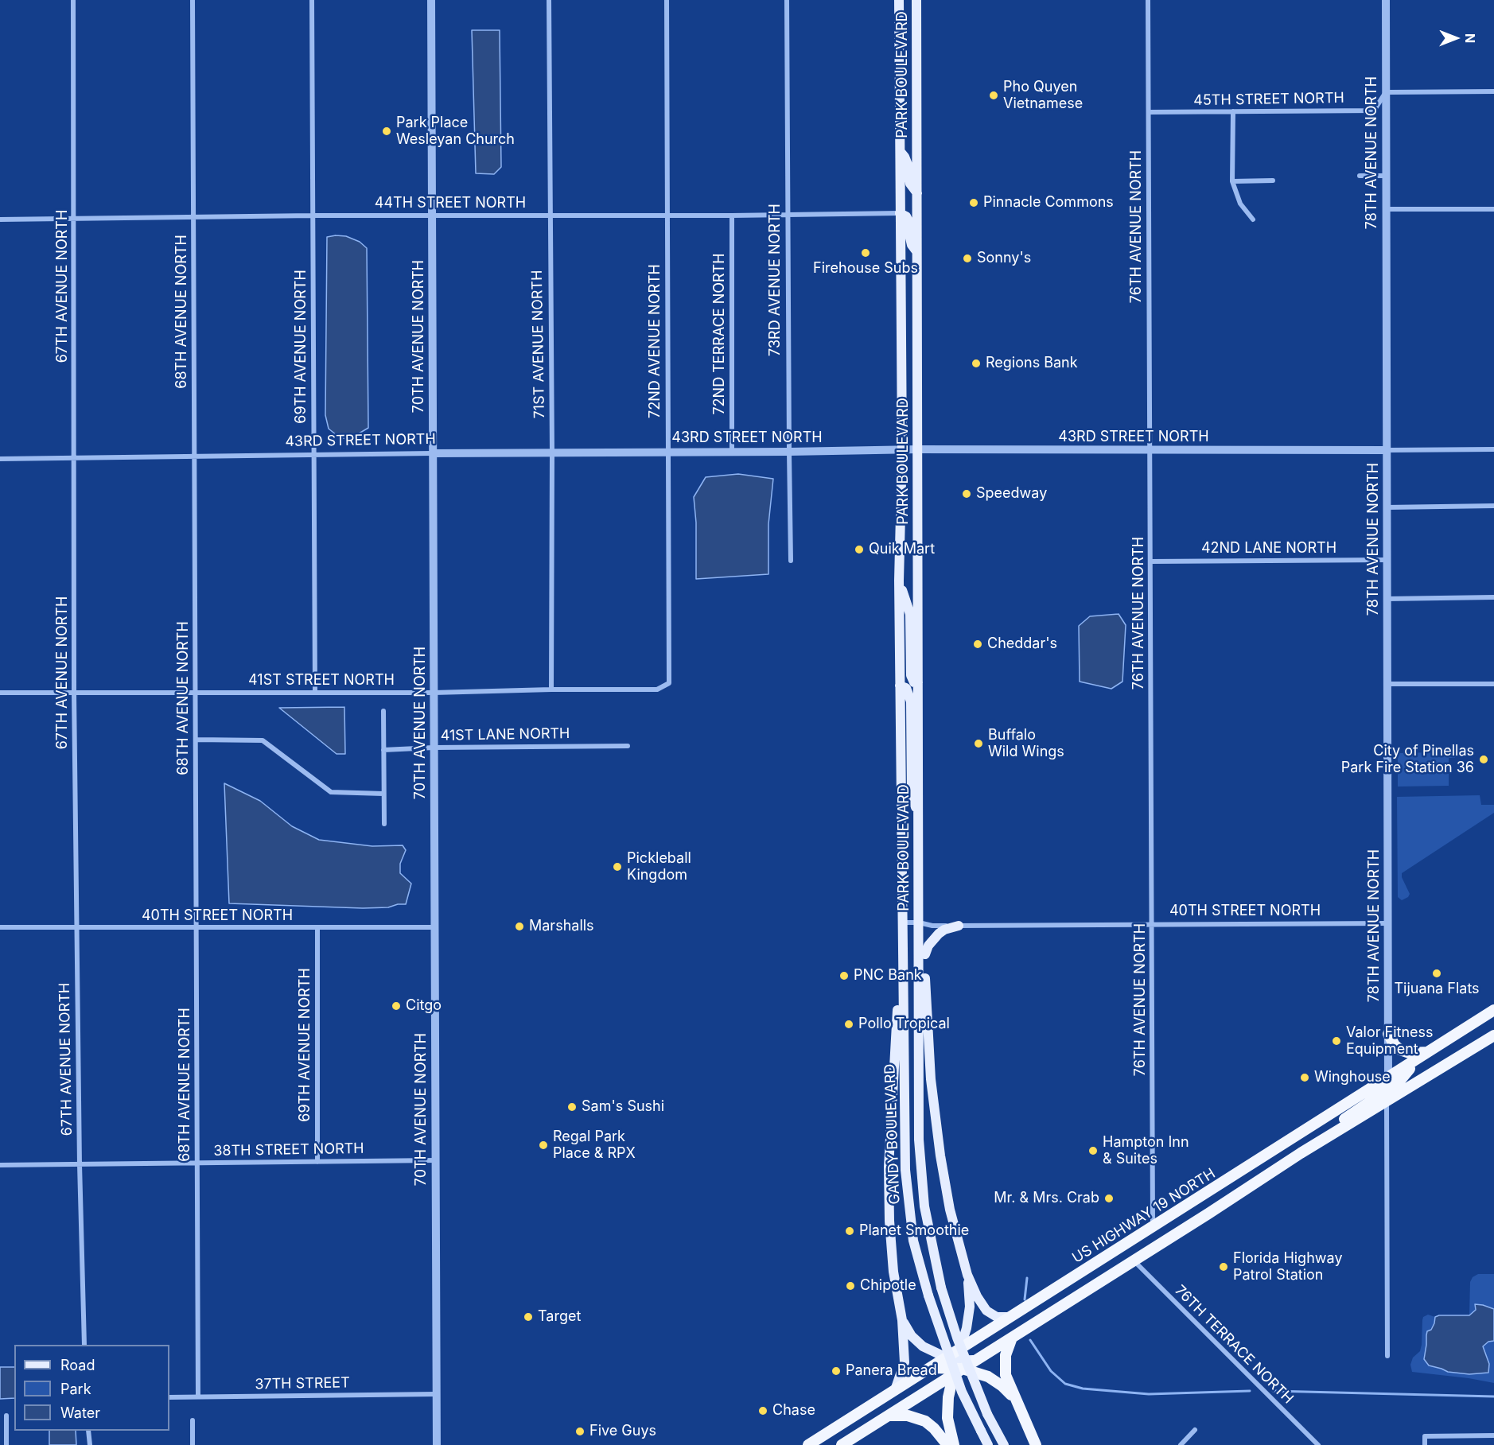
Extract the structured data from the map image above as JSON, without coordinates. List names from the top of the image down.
{
  "streets": {
    "highway": ["US HIGHWAY 19 NORTH"],
    "main road": ["PARK BOULEVARD", "GANDY BOULEVARD"],
    "street": [
      "45TH STREET NORTH",
      "78TH AVENUE NORTH",
      "44TH STREET NORTH",
      "76TH AVENUE NORTH",
      "73RD AVENUE NORTH",
      "67TH AVENUE NORTH",
      "68TH AVENUE NORTH",
      "72ND TERRACE NORTH",
      "70TH AVENUE NORTH",
      "72ND AVENUE NORTH",
      "71ST AVENUE NORTH",
      "69TH AVENUE NORTH",
      "43RD STREET NORTH",
      "42ND LANE NORTH",
      "41ST STREET NORTH",
      "41ST LANE NORTH",
      "40TH STREET NORTH",
      "38TH STREET NORTH",
      "76TH TERRACE NORTH",
      "37TH STREET"
    ]
  },
  "crossings": [
    ["PARK BOULEVARD", "44TH STREET NORTH"],
    ["PARK BOULEVARD", "43RD STREET NORTH"],
    ["PARK BOULEVARD", "40TH STREET NORTH"],
    ["PARK BOULEVARD", "GANDY BOULEVARD"],
    ["45TH STREET NORTH", "78TH AVENUE NORTH"],
    ["45TH STREET NORTH", "76TH AVENUE NORTH"],
    ["78TH AVENUE NORTH", "43RD STREET NORTH"],
    ["78TH AVENUE NORTH", "42ND LANE NORTH"],
    ["78TH AVENUE NORTH", "40TH STREET NORTH"],
    ["78TH AVENUE NORTH", "US HIGHWAY 19 NORTH"],
    ["44TH STREET NORTH", "73RD AVENUE NORTH"],
    ["44TH STREET NORTH", "67TH AVENUE NORTH"],
    ["44TH STREET NORTH", "68TH AVENUE NORTH"],
    ["44TH STREET NORTH", "72ND TERRACE NORTH"],
    ["44TH STREET NORTH", "70TH AVENUE NORTH"],
    ["44TH STREET NORTH", "72ND AVENUE NORTH"],
    ["44TH STREET NORTH", "71ST AVENUE NORTH"],
    ["44TH STREET NORTH", "69TH AVENUE NORTH"],
    ["76TH AVENUE NORTH", "43RD STREET NORTH"],
    ["76TH AVENUE NORTH", "42ND LANE NORTH"],
    ["76TH AVENUE NORTH", "40TH STREET NORTH"],
    ["76TH AVENUE NORTH", "US HIGHWAY 19 NORTH"],
    ["73RD AVENUE NORTH", "43RD STREET NORTH"],
    ["67TH AVENUE NORTH", "43RD STREET NORTH"],
    ["67TH AVENUE NORTH", "41ST STREET NORTH"],
    ["67TH AVENUE NORTH", "40TH STREET NORTH"],
    ["67TH AVENUE NORTH", "38TH STREET NORTH"],
    ["68TH AVENUE NORTH", "43RD STREET NORTH"],
    ["68TH AVENUE NORTH", "41ST STREET NORTH"],
    ["68TH AVENUE NORTH", "40TH STREET NORTH"],
    ["68TH AVENUE NORTH", "38TH STREET NORTH"],
    ["68TH AVENUE NORTH", "37TH STREET"],
    ["72ND TERRACE NORTH", "43RD STREET NORTH"],
    ["70TH AVENUE NORTH", "43RD STREET NORTH"],
    ["70TH AVENUE NORTH", "41ST STREET NORTH"],
    ["70TH AVENUE NORTH", "41ST LANE NORTH"],
    ["70TH AVENUE NORTH", "40TH STREET NORTH"],
    ["70TH AVENUE NORTH", "38TH STREET NORTH"],
    ["70TH AVENUE NORTH", "37TH STREET"],
    ["72ND AVENUE NORTH", "43RD STREET NORTH"],
    ["72ND AVENUE NORTH", "41ST STREET NORTH"],
    ["71ST AVENUE NORTH", "43RD STREET NORTH"],
    ["71ST AVENUE NORTH", "41ST STREET NORTH"],
    ["69TH AVENUE NORTH", "43RD STREET NORTH"],
    ["69TH AVENUE NORTH", "41ST STREET NORTH"],
    ["69TH AVENUE NORTH", "40TH STREET NORTH"],
    ["69TH AVENUE NORTH", "38TH STREET NORTH"],
    ["40TH STREET NORTH", "GANDY BOULEVARD"],
    ["US HIGHWAY 19 NORTH", "76TH TERRACE NORTH"]
  ],
  "places": [
    "Pho Quyen Vietnamese",
    "Park Place Wesleyan Church",
    "Pinnacle Commons",
    "Firehouse Subs",
    "Sonny's",
    "Regions Bank",
    "Speedway",
    "Quik Mart",
    "Cheddar's",
    "Buffalo Wild Wings",
    "City of Pinellas Park Fire Station 36",
    "Pickleball Kingdom",
    "Marshalls",
    "Tijuana Flats",
    "PNC Bank",
    "Citgo",
    "Pollo Tropical",
    "Valor Fitness Equipment",
    "Winghouse",
    "Sam's Sushi",
    "Regal Park Place & RPX",
    "Hampton Inn & Suites",
    "Mr. & Mrs. Crab",
    "Planet Smoothie",
    "Florida Highway Patrol Station",
    "Chipotle",
    "Target",
    "Panera Bread",
    "Chase",
    "Five Guys"
  ],
  "legend": ["Road", "Park", "Water"],
  "north": "right"
}
